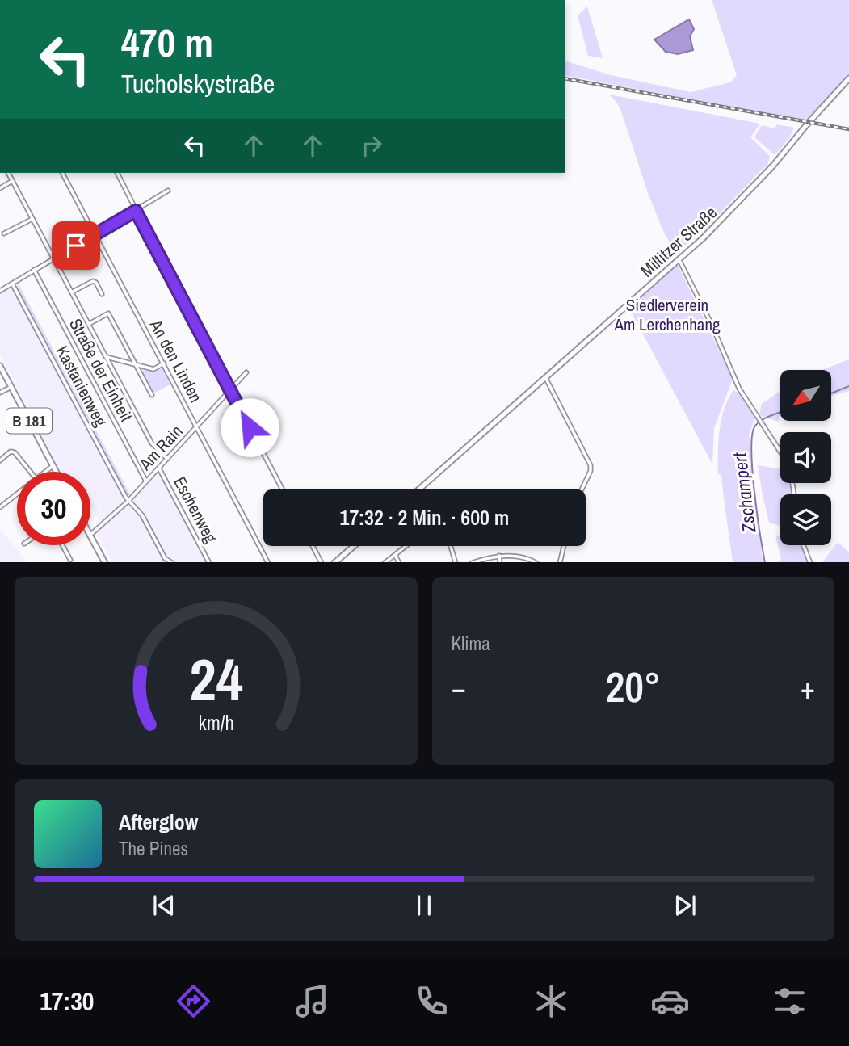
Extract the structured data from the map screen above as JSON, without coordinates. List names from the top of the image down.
{
  "streets": {
    "street": [
      "Miltitzer Straße",
      "An den Linden",
      "Straße der Einheit",
      "Kastanienweg",
      "B 181",
      "Am Rain",
      "Eschenweg"
    ]
  },
  "crossings": [
    ["An den Linden", "Am Rain"],
    ["Straße der Einheit", "Am Rain"],
    ["Kastanienweg", "Am Rain"],
    ["Am Rain", "Eschenweg"]
  ],
  "water": ["Zschampert"],
  "parks": ["Siedlerverein Am Lerchenhang"],
  "north": "bottom left",
  "page": {
    "turn": ["470 m", "Tucholskystraße"],
    "limit": "30",
    "trip": "17:32 · 2 Min. · 600 m",
    "tile": "Klima",
    "heat": ["−", "20°", "+"],
    "song": ["Afterglow", "The Pines"],
    "tabs": "17:30",
    "gauge": ["24", "km/h"]
  }
}
